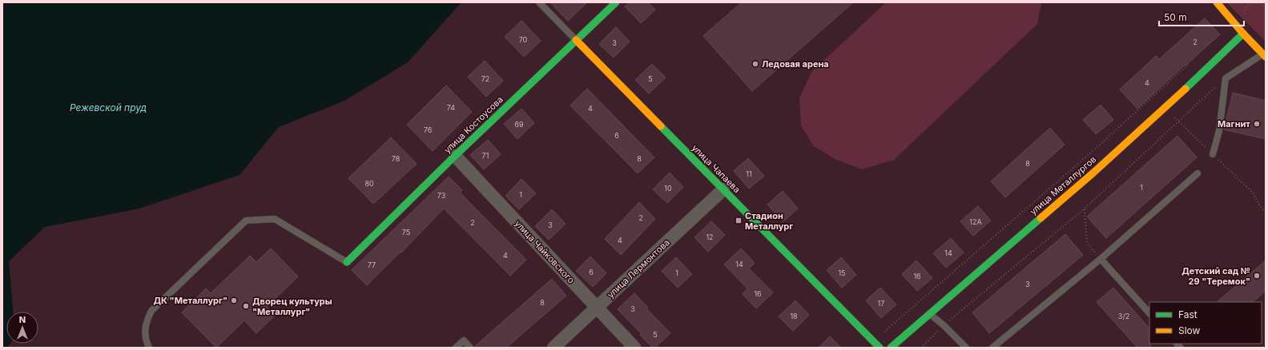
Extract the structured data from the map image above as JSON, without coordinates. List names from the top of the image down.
{
  "streets": {
    "street": [
      "улица Костоусова",
      "улица Чапаева",
      "улица Металлургов",
      "улица Чайковского",
      "улица Лермонтова"
    ]
  },
  "crossings": [
    ["улица Костоусова", "улица Чапаева"],
    ["улица Костоусова", "улица Чайковского"],
    ["улица Чапаева", "улица Лермонтова"],
    ["улица Чайковского", "улица Лермонтова"]
  ],
  "water": ["Режевской пруд"],
  "places": {
    "other": [
      "Ледовая арена",
      "Магнит",
      "Детский сад № 29 \"Теремок\"",
      "ДК \"Металлург\"",
      "Дворец культуры \"Металлург\""
    ],
    "transit": ["Стадион Металлург"]
  },
  "house_numbers": [
    "70",
    "2",
    "3",
    "72",
    "5",
    "4",
    "74",
    "4",
    "69",
    "76",
    "6",
    "71",
    "78",
    "8",
    "8",
    "11",
    "80",
    "1",
    "10",
    "1",
    "73",
    "2",
    "12А",
    "2",
    "3",
    "75",
    "12",
    "4",
    "14",
    "4",
    "14",
    "77",
    "6",
    "1",
    "15",
    "16",
    "3",
    "16",
    "8",
    "17",
    "3",
    "18",
    "3/2",
    "5"
  ],
  "legend": ["Fast", "Slow"],
  "scale_bar": "50 m",
  "north": "top"
}
